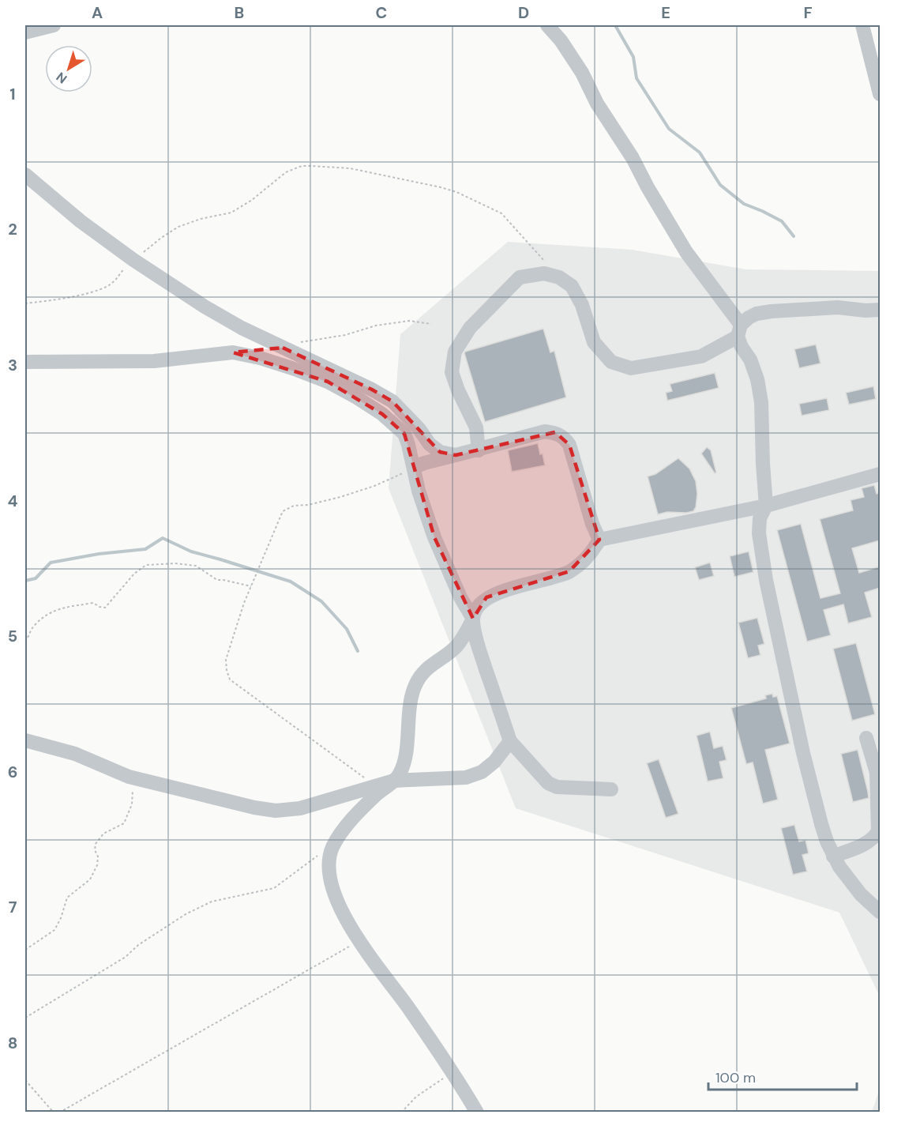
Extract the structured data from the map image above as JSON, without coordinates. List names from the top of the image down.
{
  "scale_bar": "100 m",
  "north": "bottom left",
  "grid": {
    "columns": [
      "A",
      "B",
      "C",
      "D",
      "E",
      "F"
    ],
    "rows": [
      "1",
      "2",
      "3",
      "4",
      "5",
      "6",
      "7",
      "8"
    ]
  }
}
